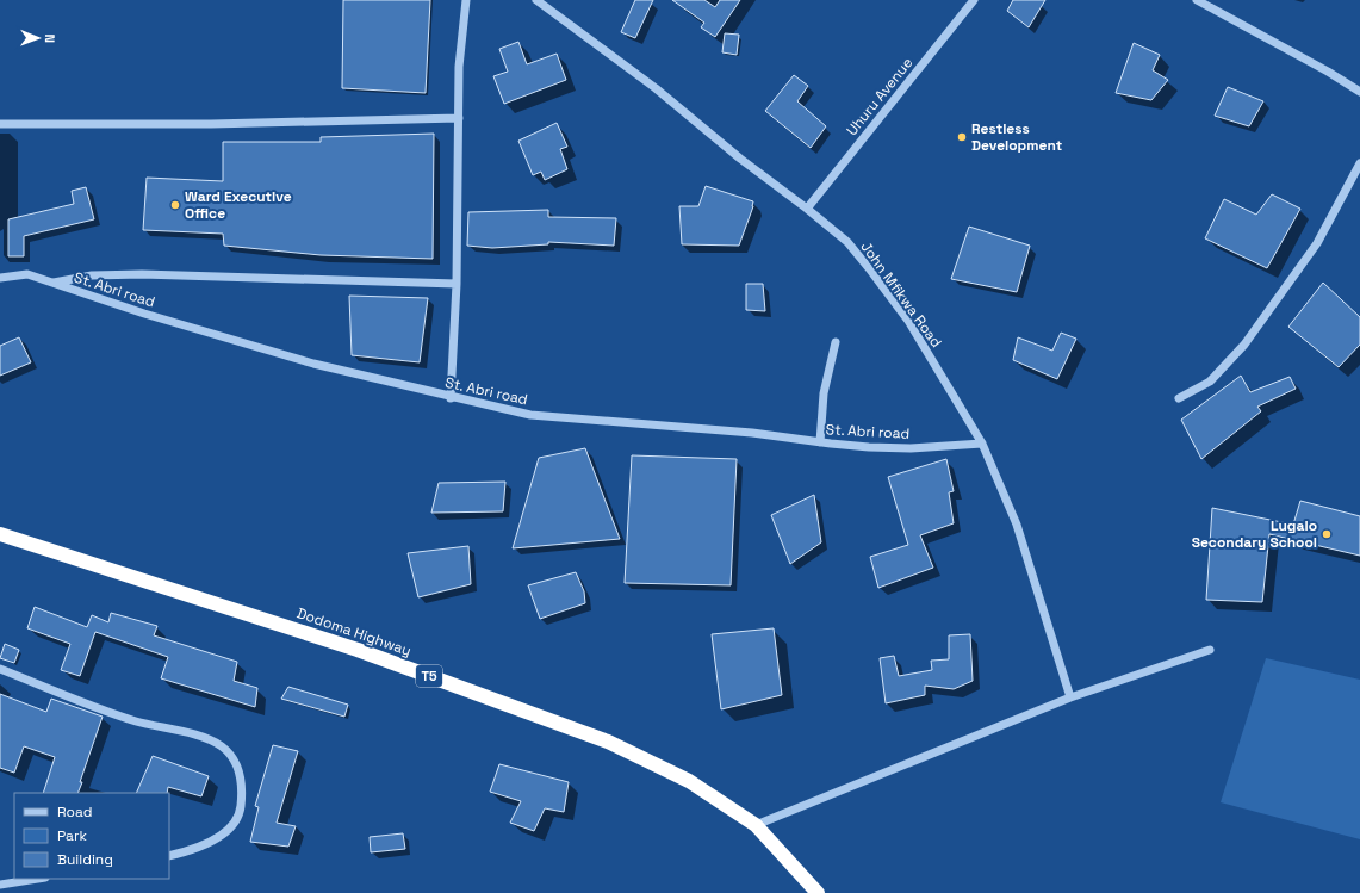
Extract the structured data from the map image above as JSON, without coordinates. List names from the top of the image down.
{
  "streets": {
    "highway": ["Dodoma Highway", "T5"],
    "street": ["Uhuru Avenue", "St. Abri road", "John Mfikwa Road"]
  },
  "crossings": [
    ["Uhuru Avenue", "John Mfikwa Road"],
    ["St. Abri road", "John Mfikwa Road"]
  ],
  "places": ["Restless Development", "Ward Executive Office", "Lugalo Secondary School"],
  "legend": ["Road", "Park", "Building"],
  "north": "right"
}
